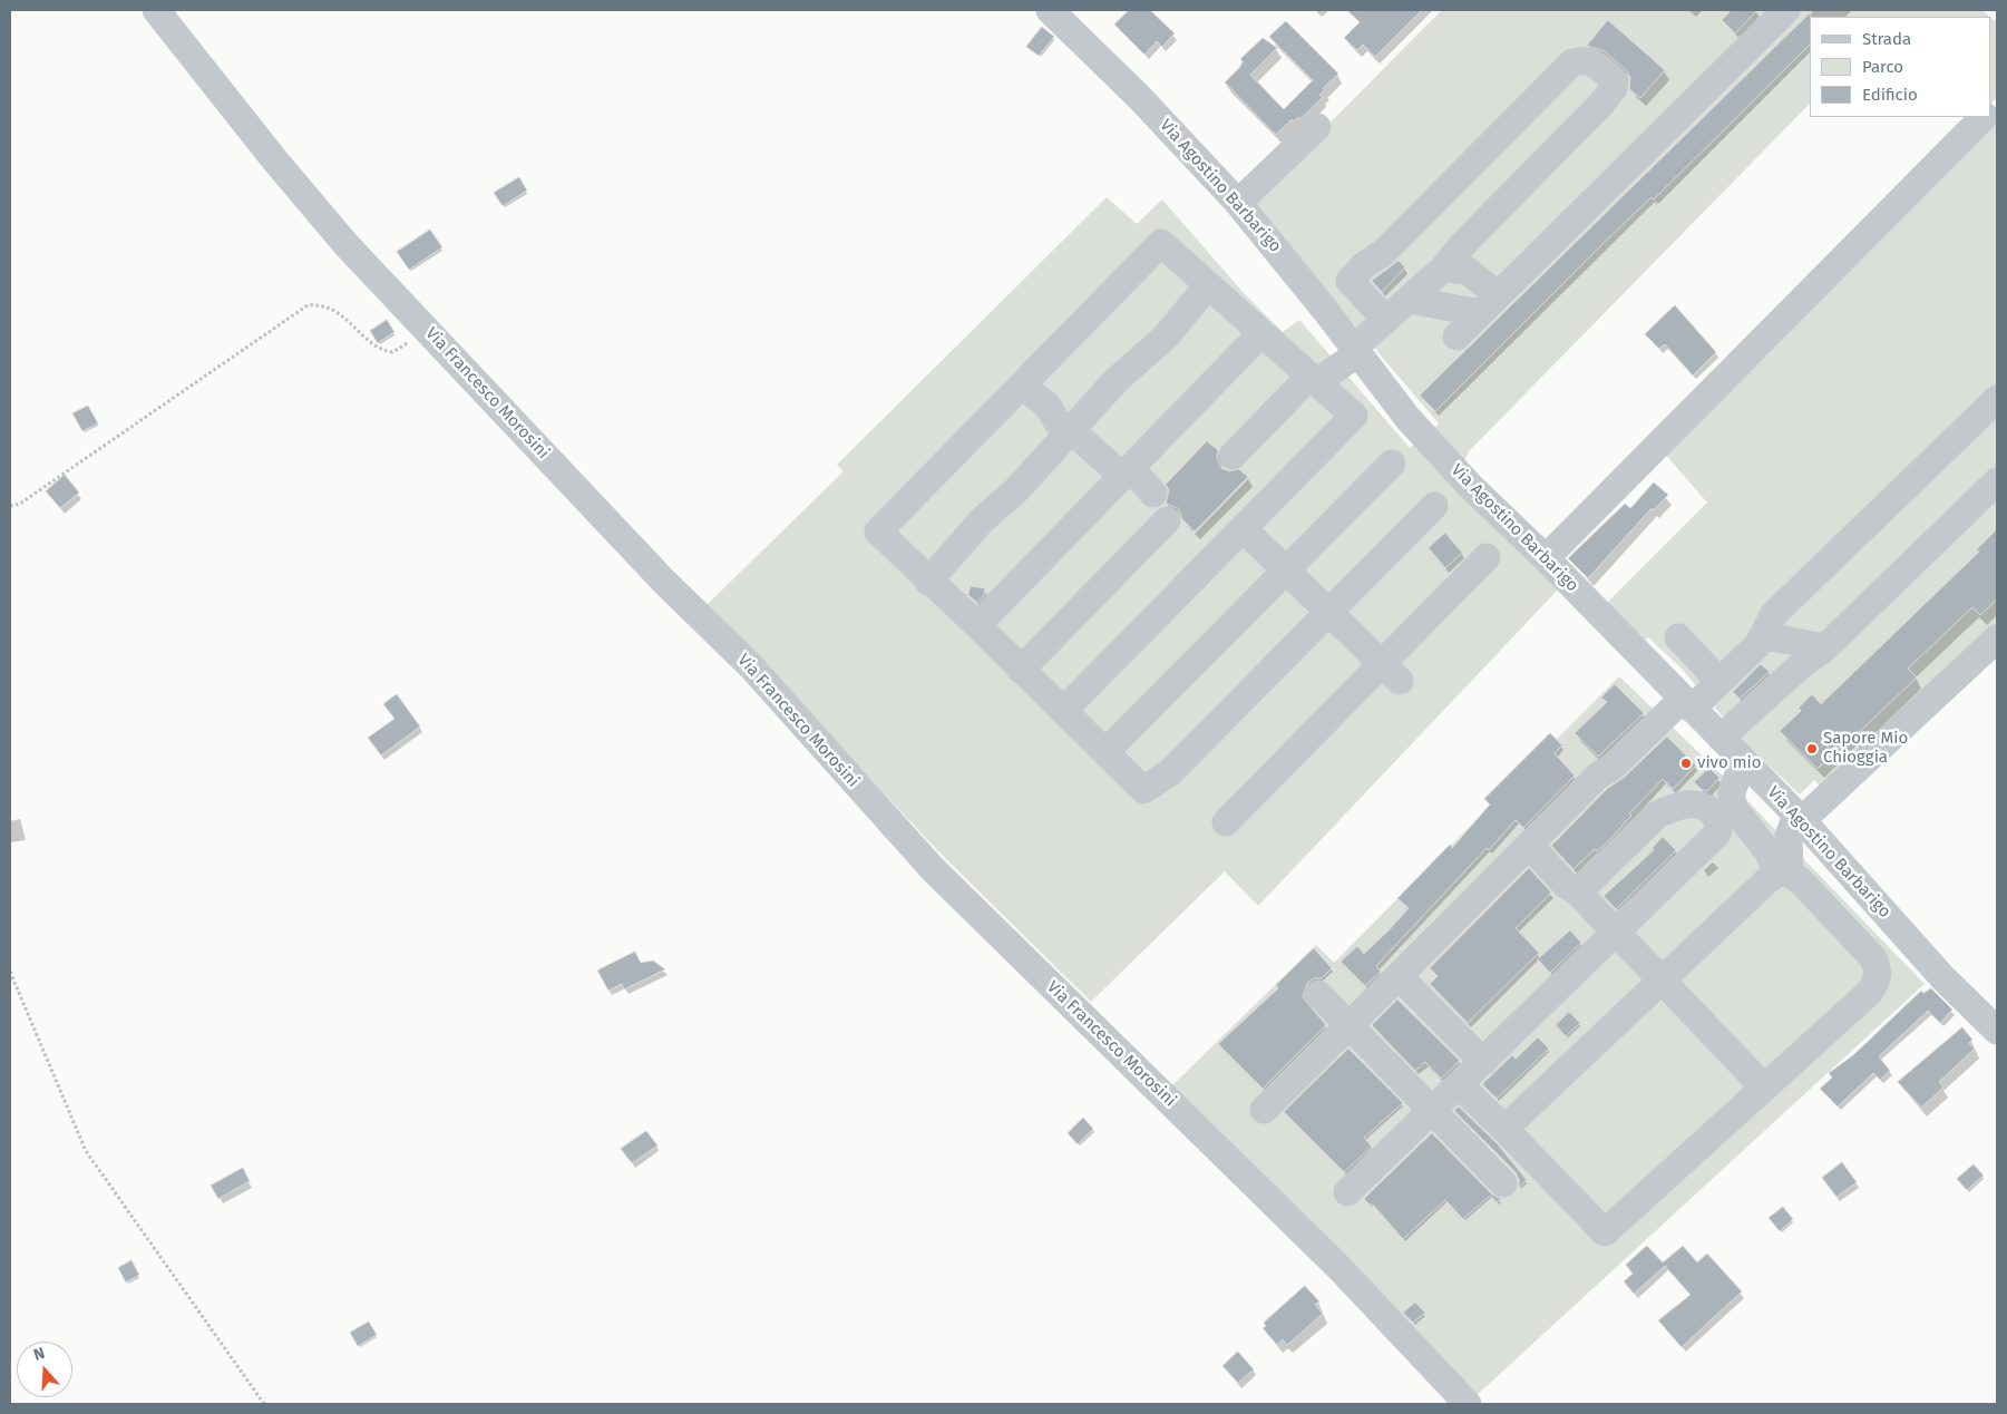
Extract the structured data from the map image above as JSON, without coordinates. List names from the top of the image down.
{
  "streets": {
    "street": ["Via Agostino Barbarigo", "Via Francesco Morosini"]
  },
  "places": ["Sapore Mio Chioggia", "vivo mio"],
  "legend": ["Strada", "Parco", "Edificio"],
  "north": "top"
}
